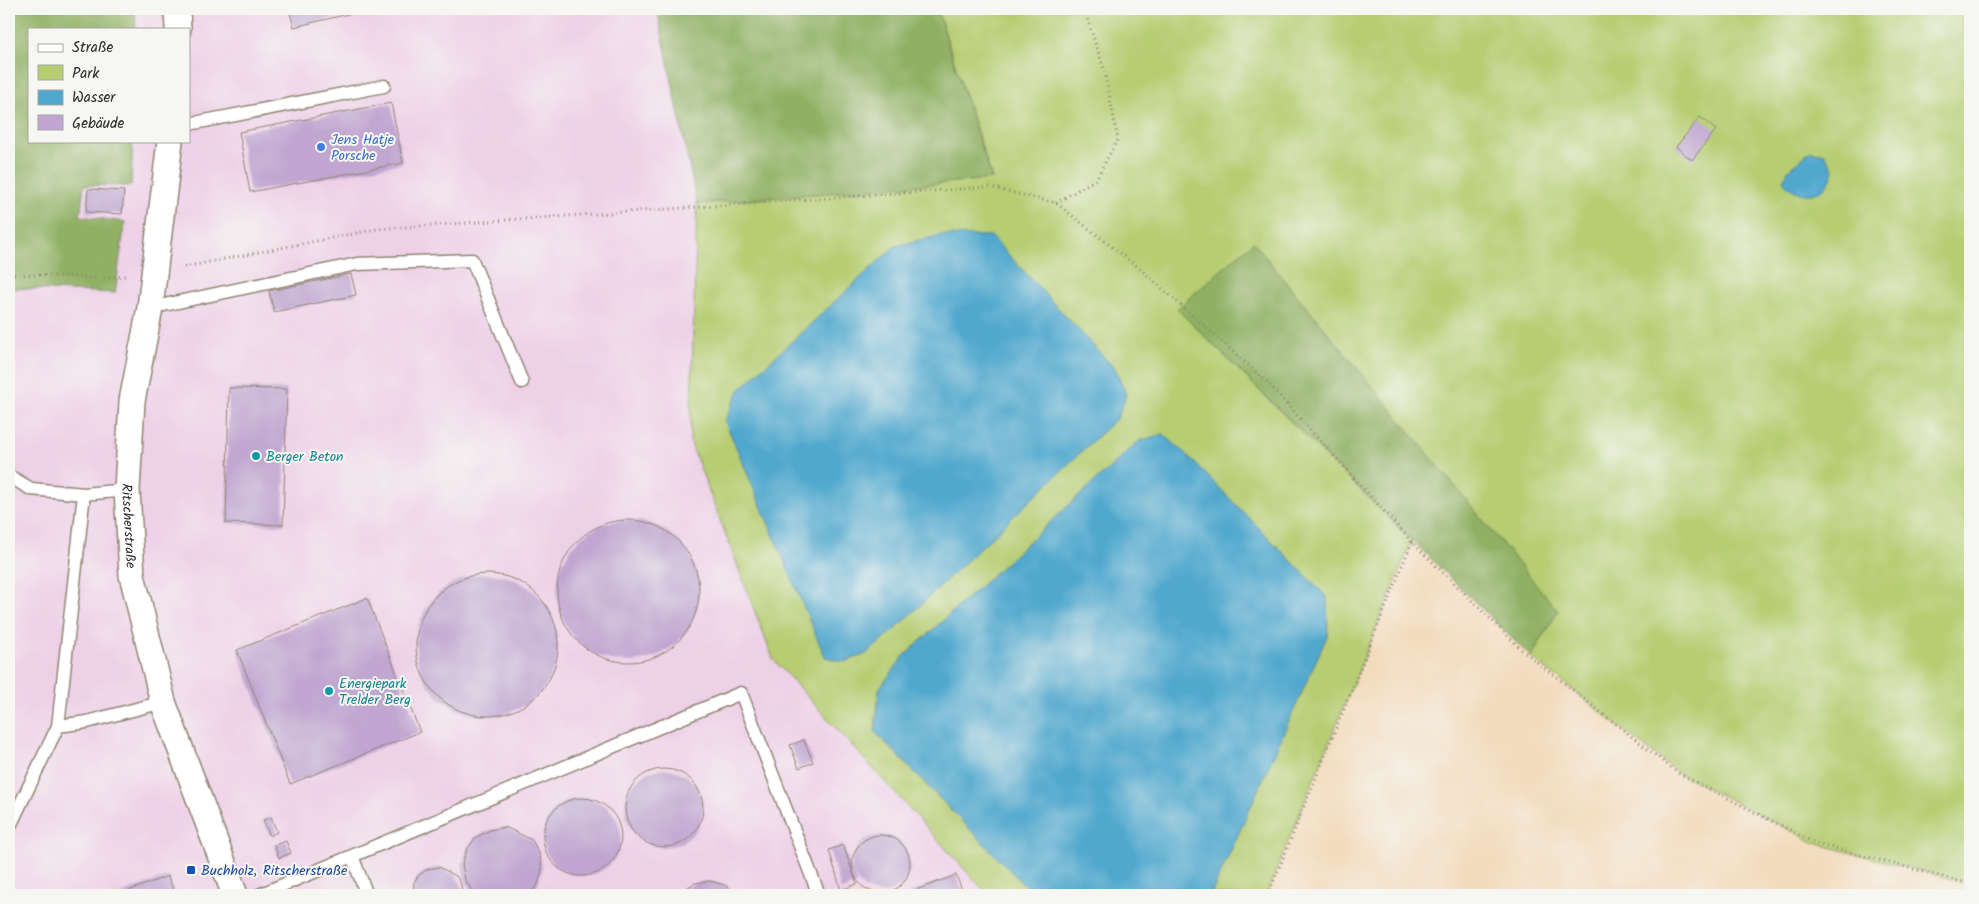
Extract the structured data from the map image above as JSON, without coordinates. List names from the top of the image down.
{
  "streets": {
    "street": ["Ritscherstraße"]
  },
  "places": {
    "other": ["Jens Hatje Porsche", "Berger Beton", "Energiepark Trelder Berg"],
    "transit": ["Buchholz, Ritscherstraße"]
  },
  "legend": [
    "Straße",
    "Park",
    "Wasser",
    "Gebäude"
  ]
}
